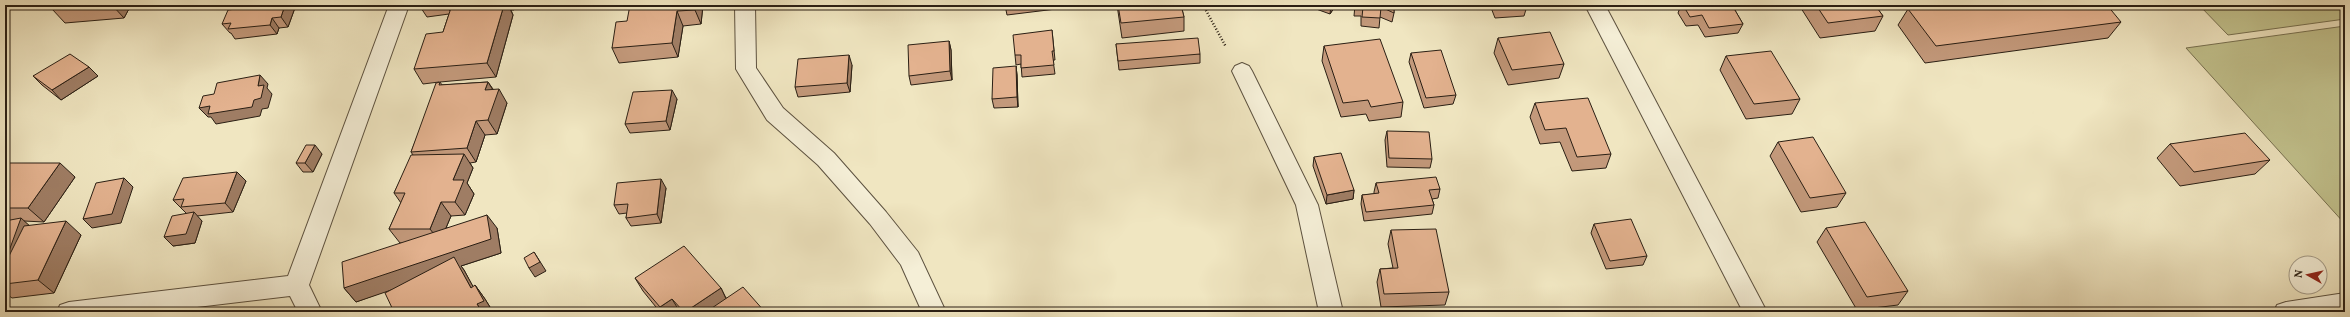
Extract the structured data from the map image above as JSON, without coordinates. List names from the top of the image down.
{
  "north": "left"
}
